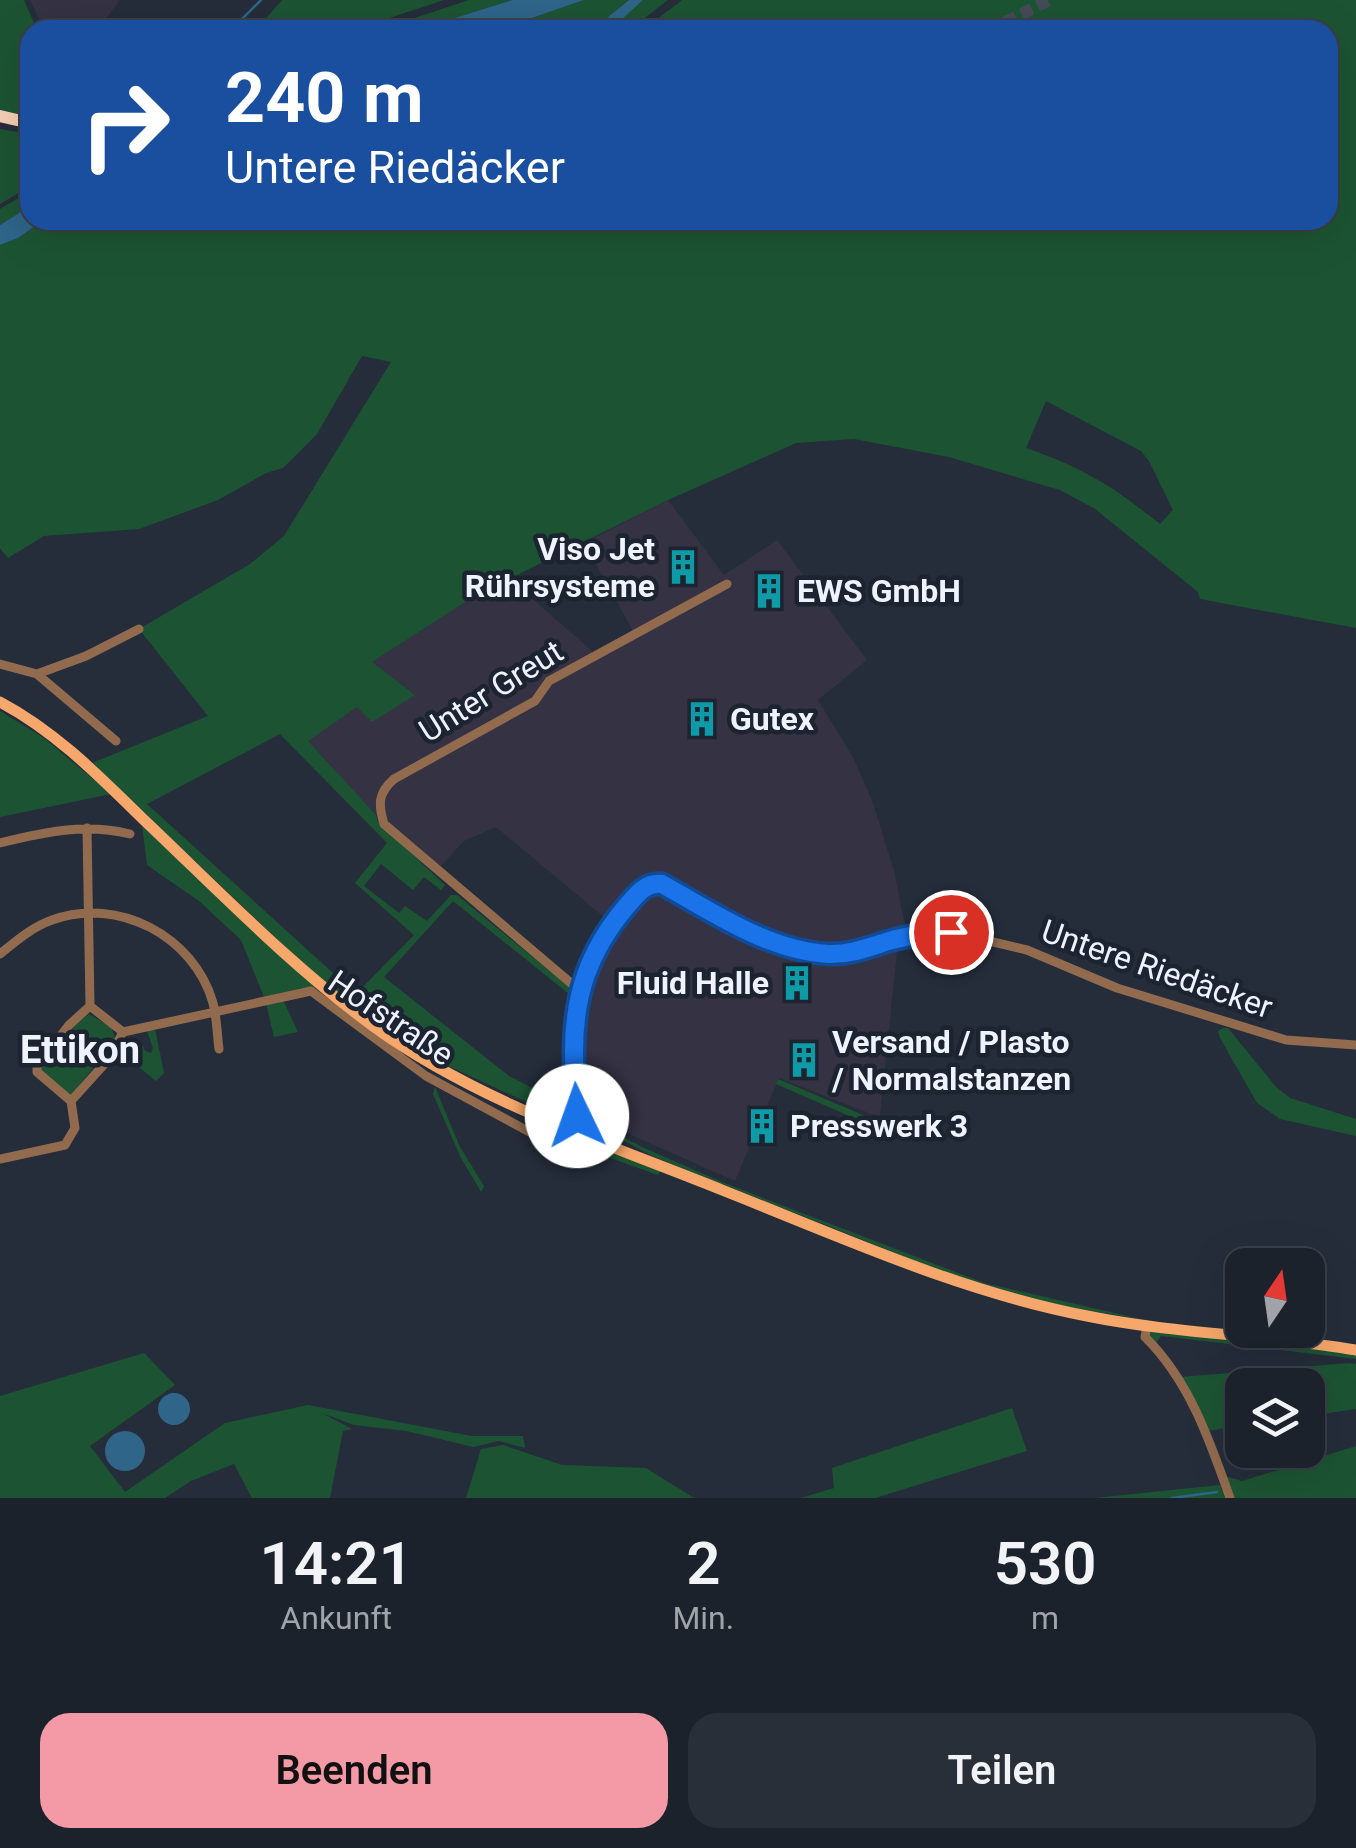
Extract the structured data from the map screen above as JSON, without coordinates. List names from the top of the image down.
{
  "streets": {
    "street": ["Unter Greut", "Untere Riedäcker", "Hofstraße"]
  },
  "crossings": [
    ["Unter Greut", "Untere Riedäcker"],
    ["Untere Riedäcker", "Hofstraße"]
  ],
  "districts": ["Ettikon"],
  "places": {
    "building": [
      "Viso Jet Rührsysteme",
      "EWS GmbH",
      "Gutex",
      "Fluid Halle",
      "Versand / Plasto / Normalstanzen",
      "Presswerk 3"
    ]
  },
  "north": "top",
  "page": {
    "turn": ["240 m", "Untere Riedäcker"],
    "eta": [
      "14:21",
      "Ankunft",
      "2",
      "Min.",
      "530",
      "m"
    ],
    "buttons": ["Beenden", "Teilen"]
  }
}
